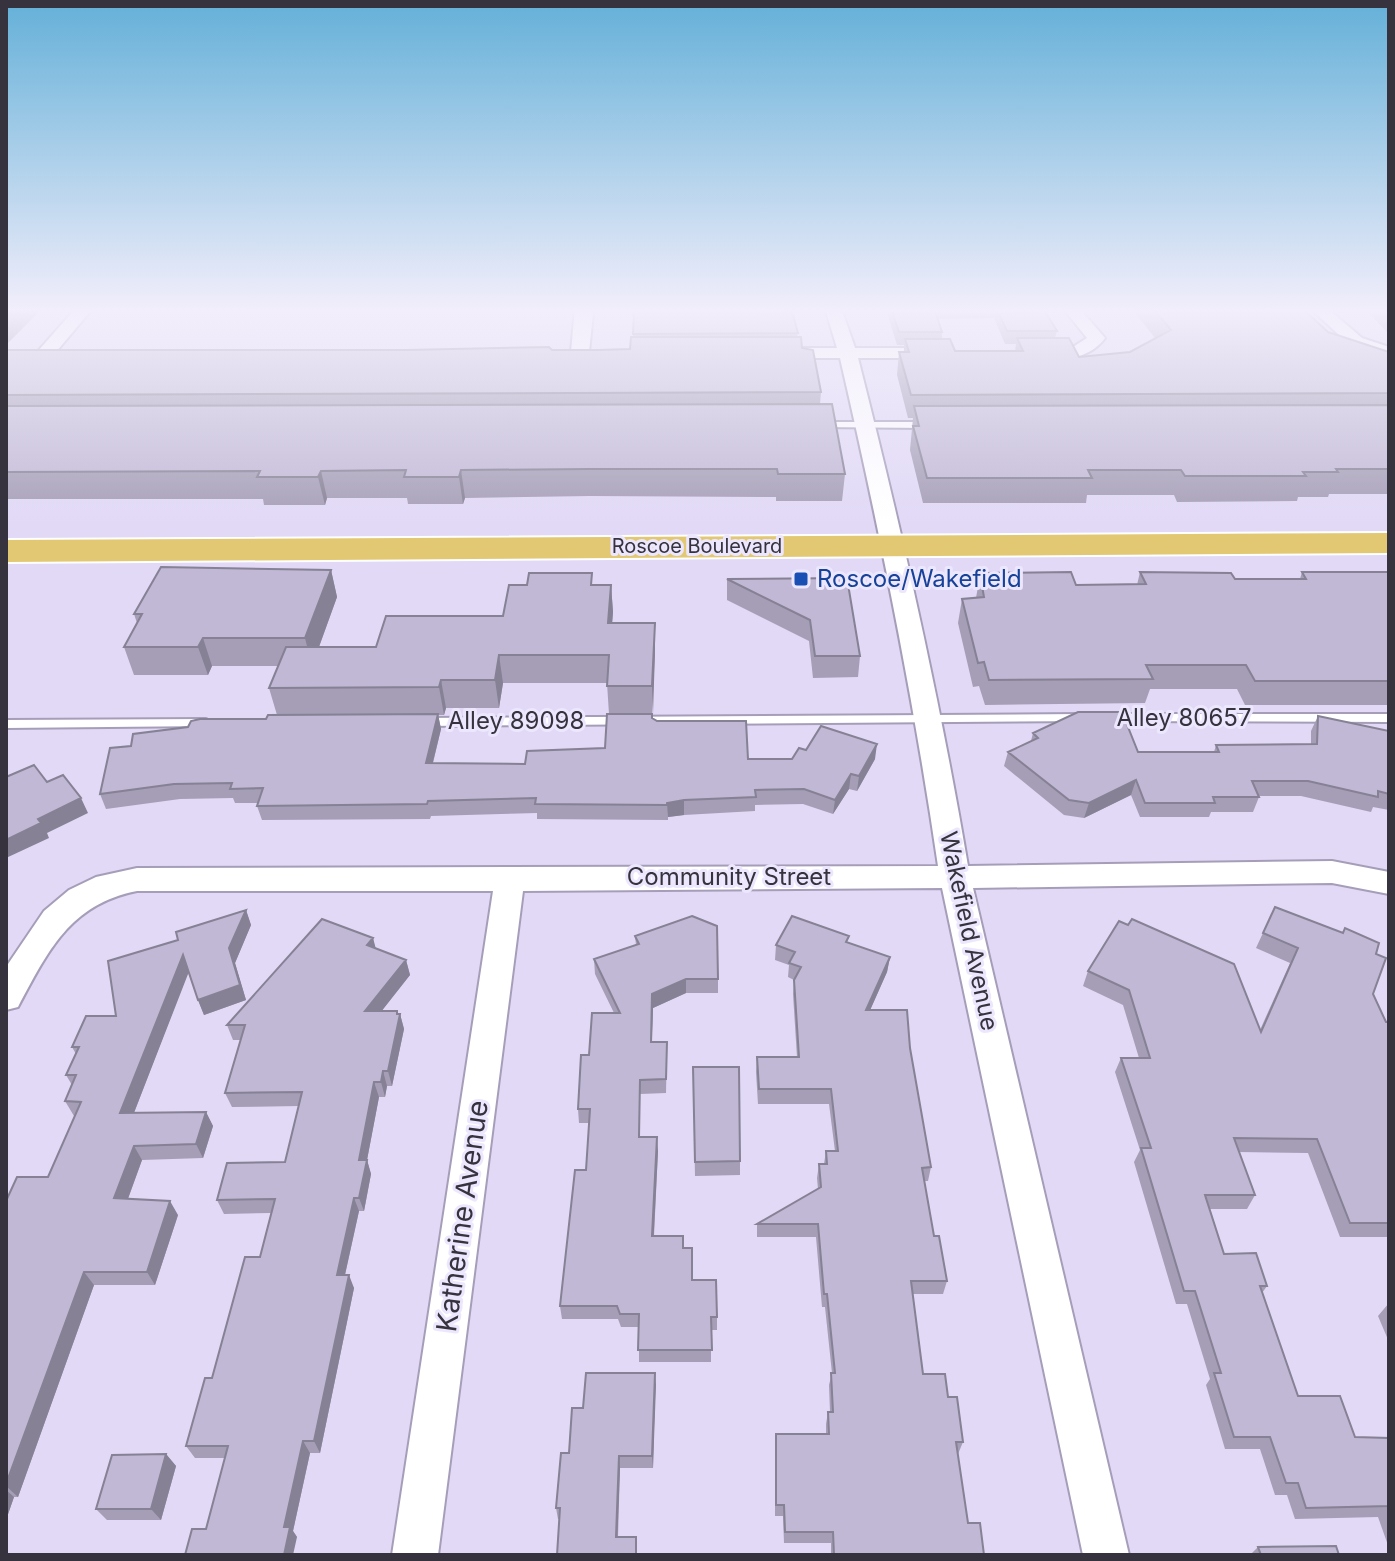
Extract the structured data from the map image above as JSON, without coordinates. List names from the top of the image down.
{
  "streets": {
    "main road": ["Roscoe Boulevard"],
    "street": ["Community Street", "Wakefield Avenue", "Katherine Avenue"],
    "lane": ["Alley 80657", "Alley 89098"]
  },
  "crossings": [
    ["Roscoe Boulevard", "Wakefield Avenue"],
    ["Alley 80657", "Alley 89098"],
    ["Alley 80657", "Wakefield Avenue"],
    ["Alley 89098", "Wakefield Avenue"],
    ["Community Street", "Wakefield Avenue"],
    ["Community Street", "Katherine Avenue"]
  ],
  "places": {
    "transit": ["Roscoe/Wakefield"]
  }
}
